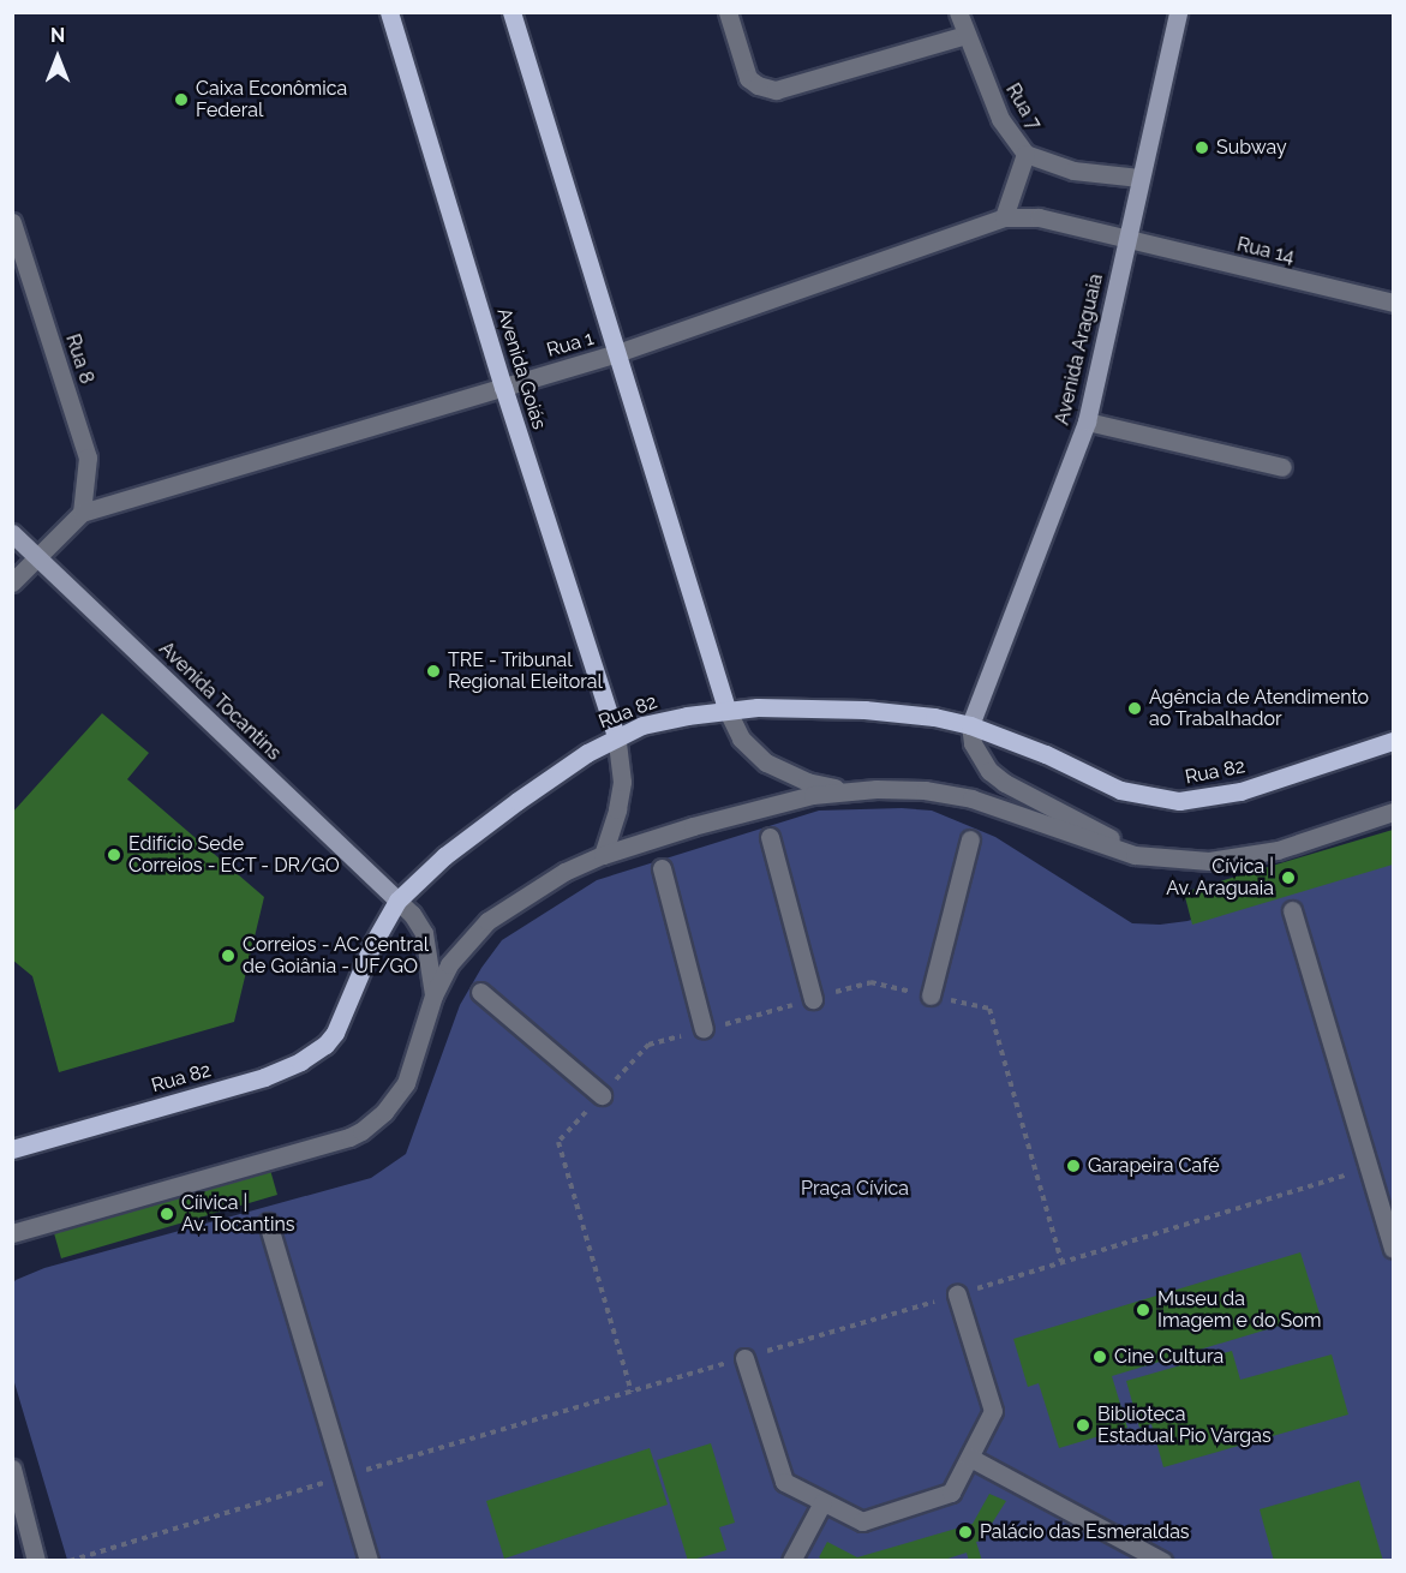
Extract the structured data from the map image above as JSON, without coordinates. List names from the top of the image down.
{
  "streets": {
    "main road": [
      "Avenida Araguaia",
      "Avenida Goiás",
      "Avenida Tocantins",
      "Rua 82"
    ],
    "street": [
      "Rua 7",
      "Rua 14",
      "Rua 1",
      "Rua 8"
    ]
  },
  "crossings": [
    ["Rua 7", "Avenida Araguaia"],
    ["Rua 14", "Rua 1"],
    ["Rua 14", "Avenida Araguaia"],
    ["Rua 1", "Avenida Araguaia"],
    ["Rua 1", "Rua 8"],
    ["Rua 1", "Avenida Goiás"],
    ["Rua 1", "Avenida Tocantins"],
    ["Avenida Araguaia", "Rua 82"],
    ["Avenida Goiás", "Rua 82"],
    ["Avenida Tocantins", "Rua 82"]
  ],
  "parks": ["Praça Cívica"],
  "places": [
    "Caixa Econômica Federal",
    "Subway",
    "TRE - Tribunal Regional Eleitoral",
    "Agência de Atendimento ao Trabalhador",
    "Edifício Sede Correios - ECT - DR/GO",
    "Cívica | Av. Araguaia",
    "Correios - AC Central de Goiânia - UF/GO",
    "Garapeira Café",
    "Cíivica | Av. Tocantins",
    "Museu da Imagem e do Som",
    "Cine Cultura",
    "Biblioteca Estadual Pio Vargas",
    "Palácio das Esmeraldas"
  ],
  "north": "top"
}
